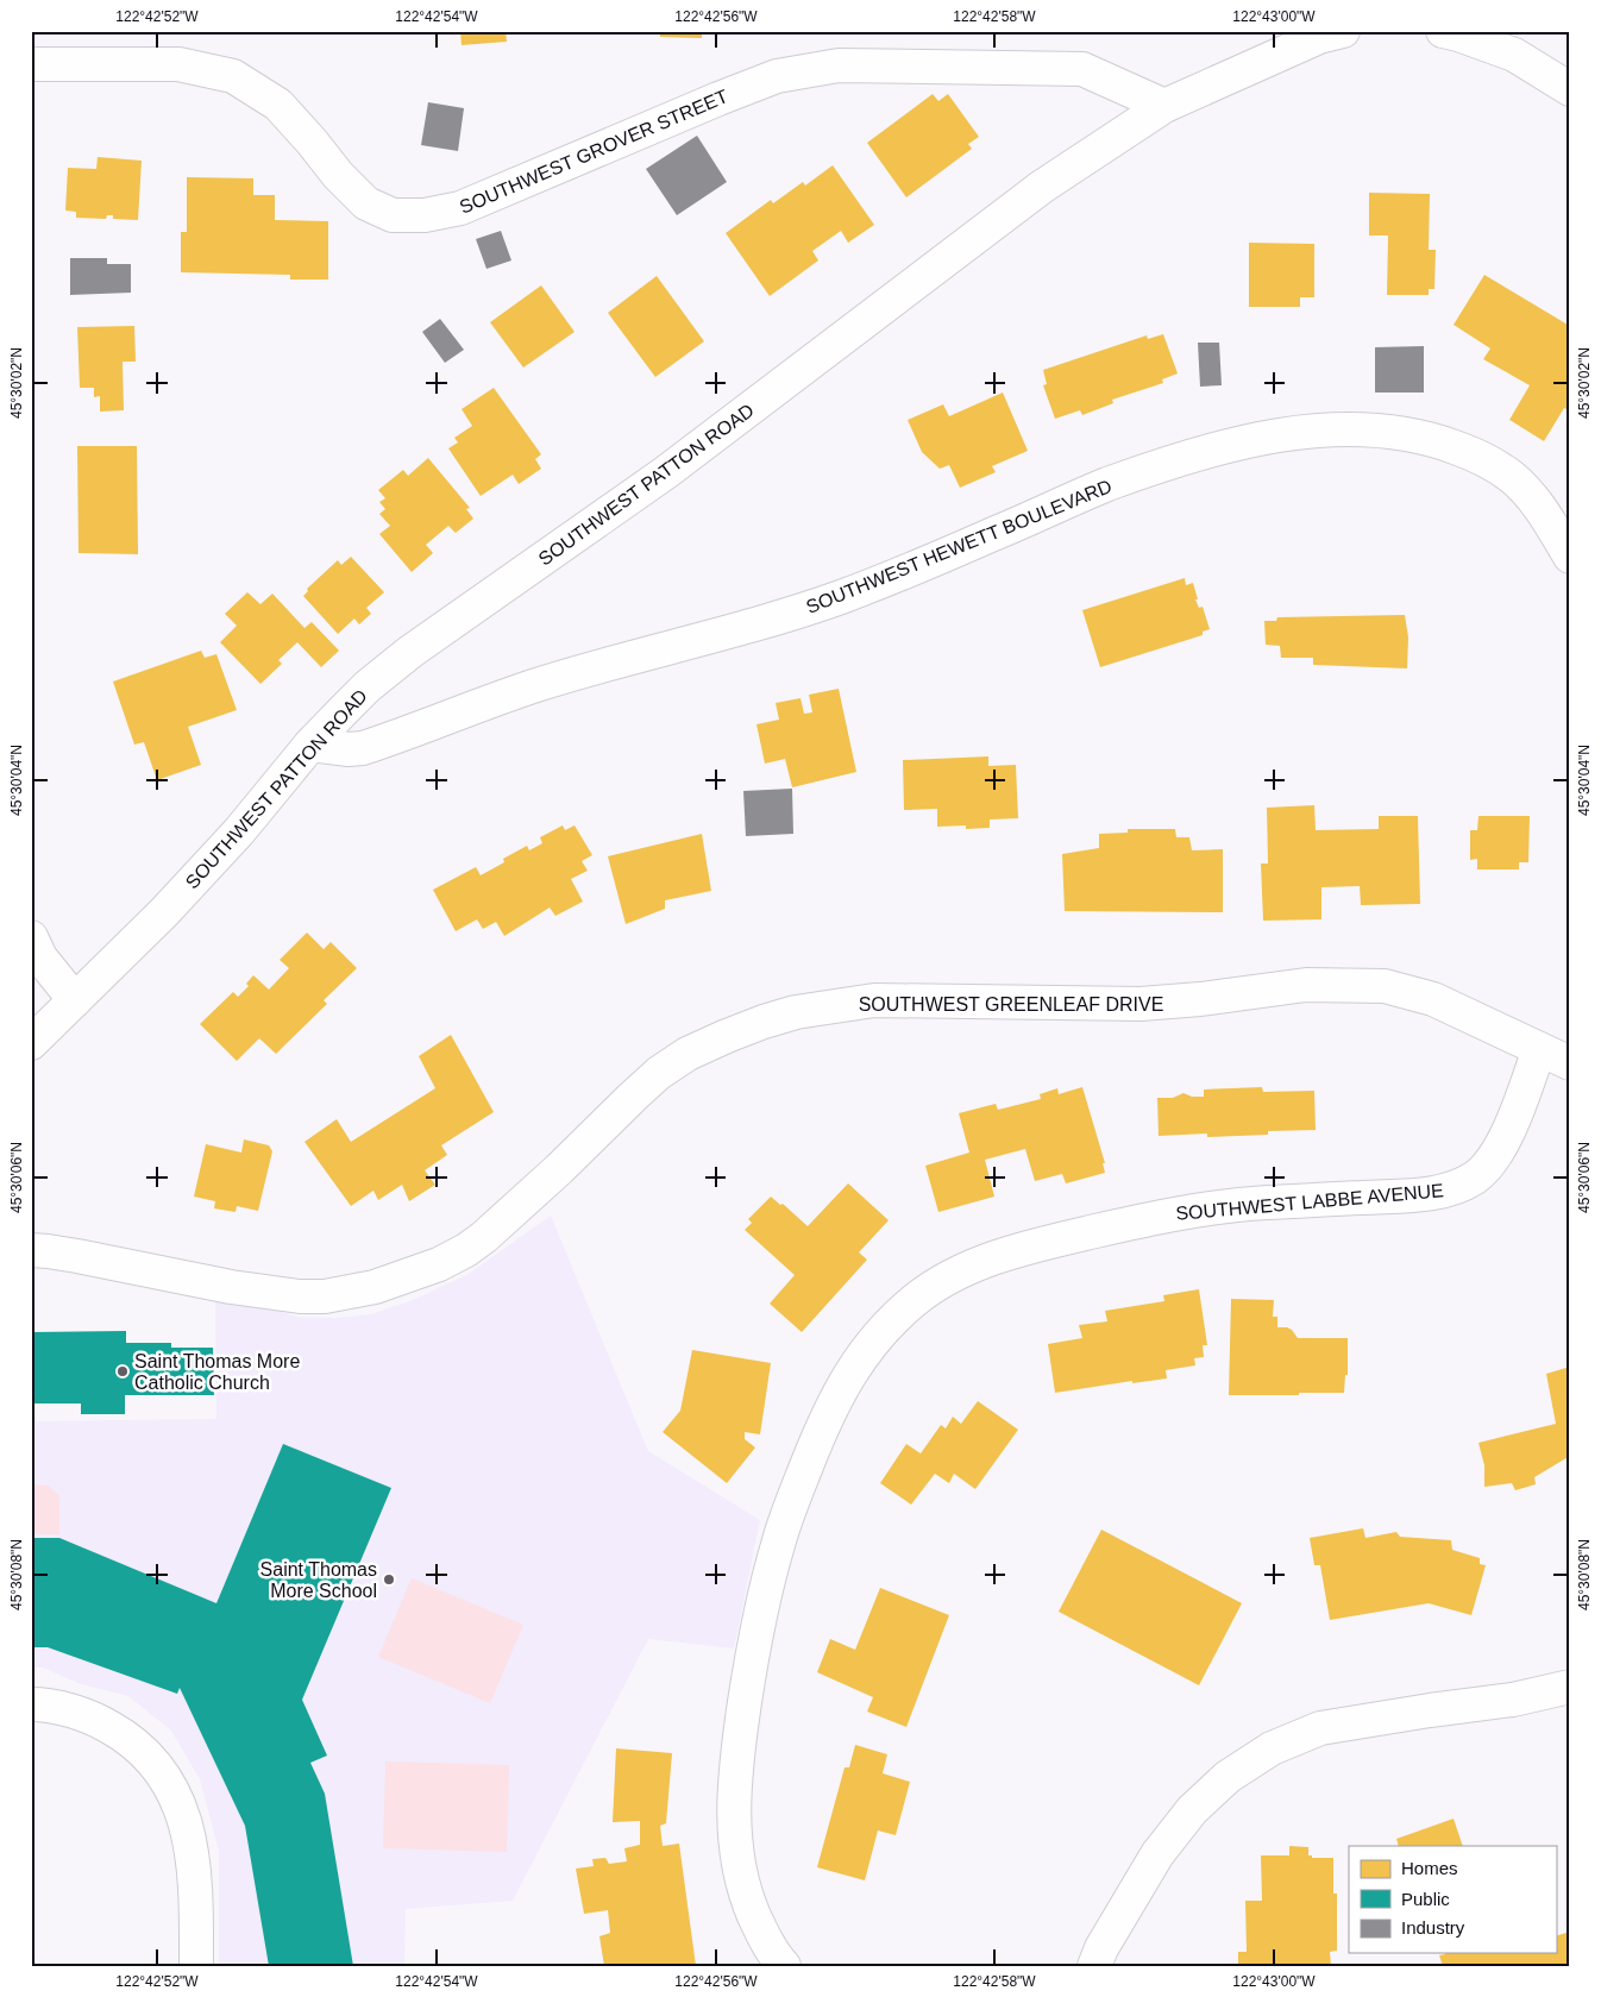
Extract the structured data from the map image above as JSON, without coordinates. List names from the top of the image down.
{
  "streets": {
    "street": [
      "SOUTHWEST GROVER STREET",
      "SOUTHWEST PATTON ROAD",
      "SOUTHWEST HEWETT BOULEVARD",
      "SOUTHWEST GREENLEAF DRIVE",
      "SOUTHWEST LABBE AVENUE"
    ]
  },
  "crossings": [
    ["SOUTHWEST GROVER STREET", "SOUTHWEST PATTON ROAD"],
    ["SOUTHWEST PATTON ROAD", "SOUTHWEST HEWETT BOULEVARD"],
    ["SOUTHWEST GREENLEAF DRIVE", "SOUTHWEST LABBE AVENUE"]
  ],
  "places": ["Saint Thomas More Catholic Church", "Saint Thomas More School"],
  "legend": ["Homes", "Public", "Industry"],
  "coordinates": [
    "122°42'52\"W",
    "122°42'54\"W",
    "122°42'56\"W",
    "122°42'58\"W",
    "122°43'00\"W",
    "45°30'02\"N",
    "45°30'04\"N",
    "45°30'06\"N",
    "45°30'08\"N"
  ]
}
